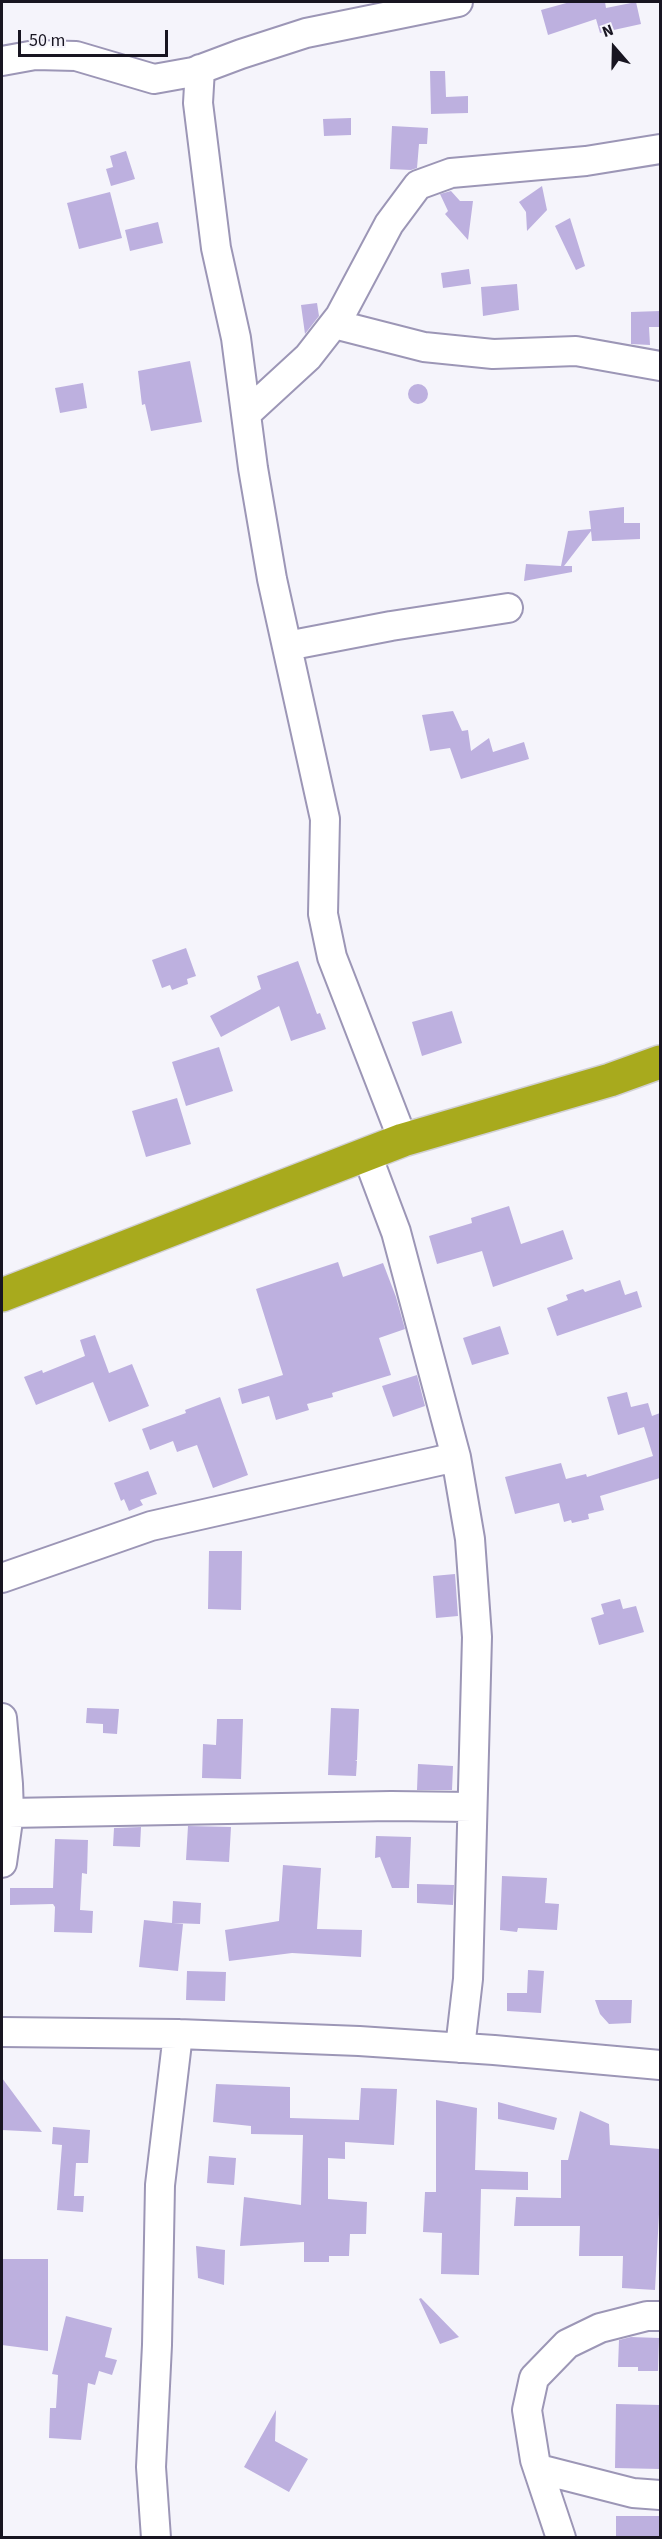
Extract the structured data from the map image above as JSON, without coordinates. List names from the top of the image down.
{
  "scale_bar": "50 m",
  "north": "top"
}
